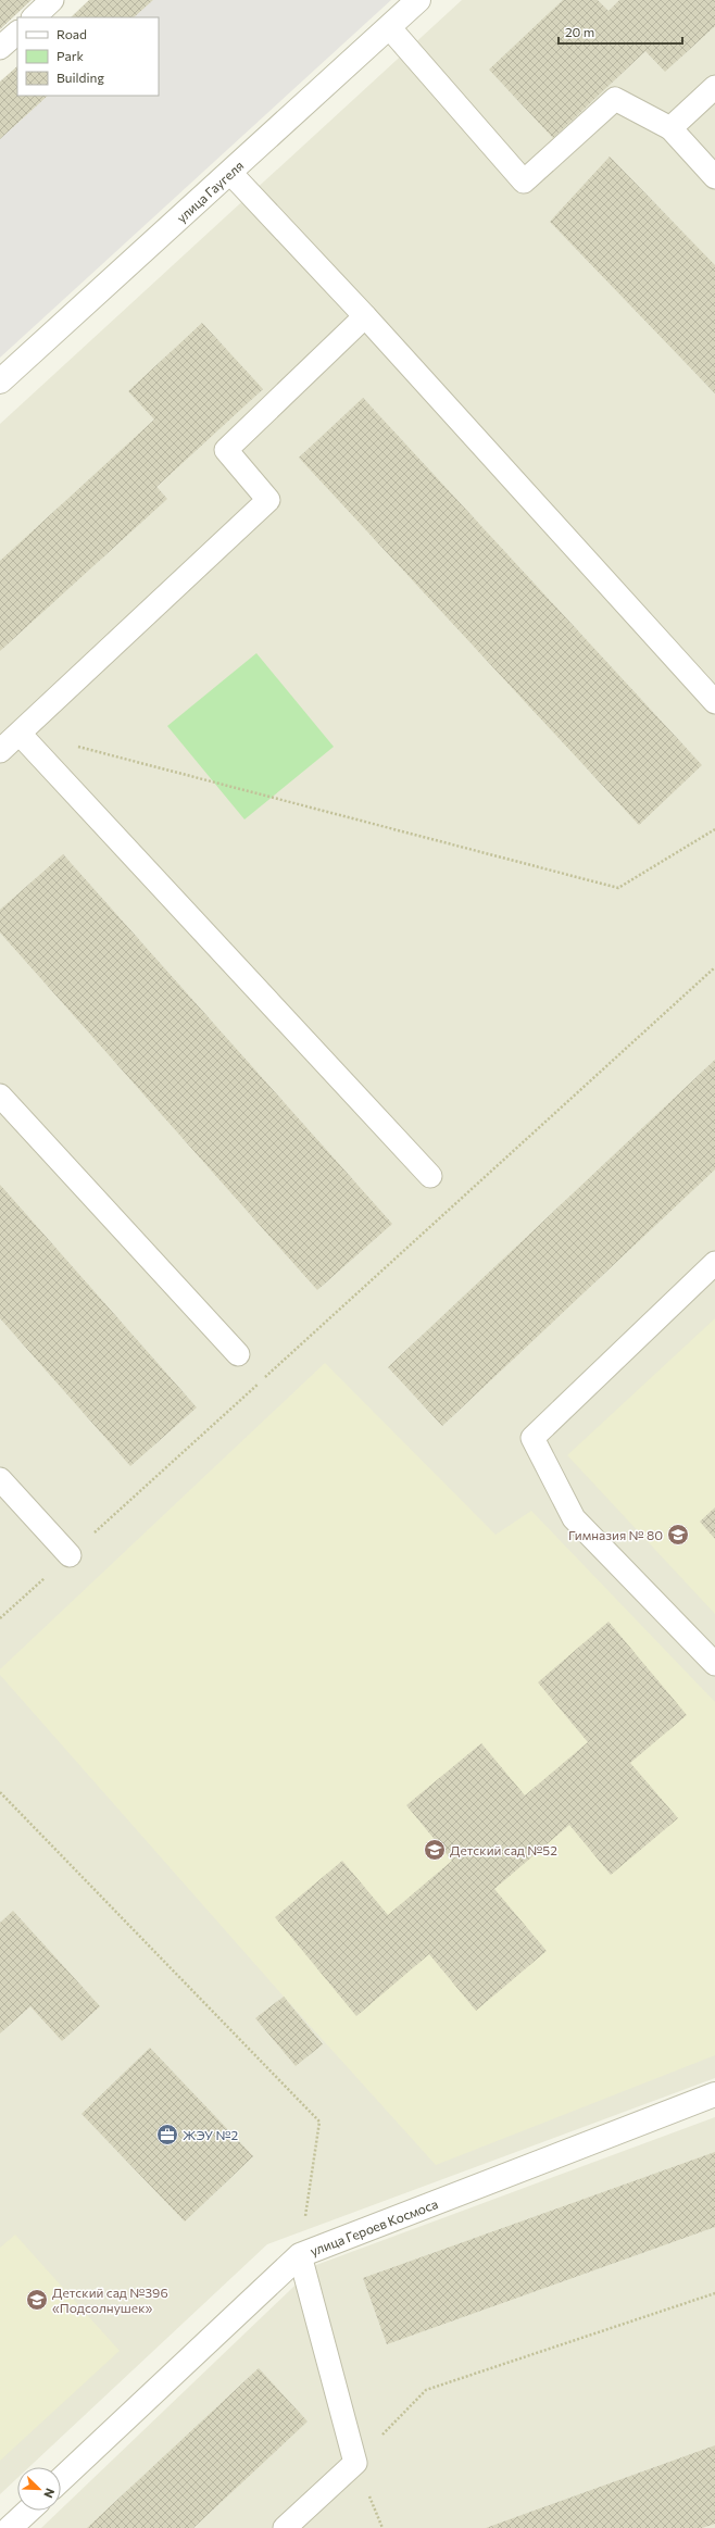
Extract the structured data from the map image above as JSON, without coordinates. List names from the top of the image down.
{
  "streets": {
    "street": ["улица Гаугеля", "улица Героев Космоса"]
  },
  "places": {
    "school or university": ["Гимназия № 80", "Детский сад №52", "Детский сад №396 «Подсолнушек»"],
    "office": ["ЖЭУ №2"]
  },
  "legend": ["Road", "Park", "Building"],
  "scale_bar": "20 m",
  "north": "bottom right"
}
